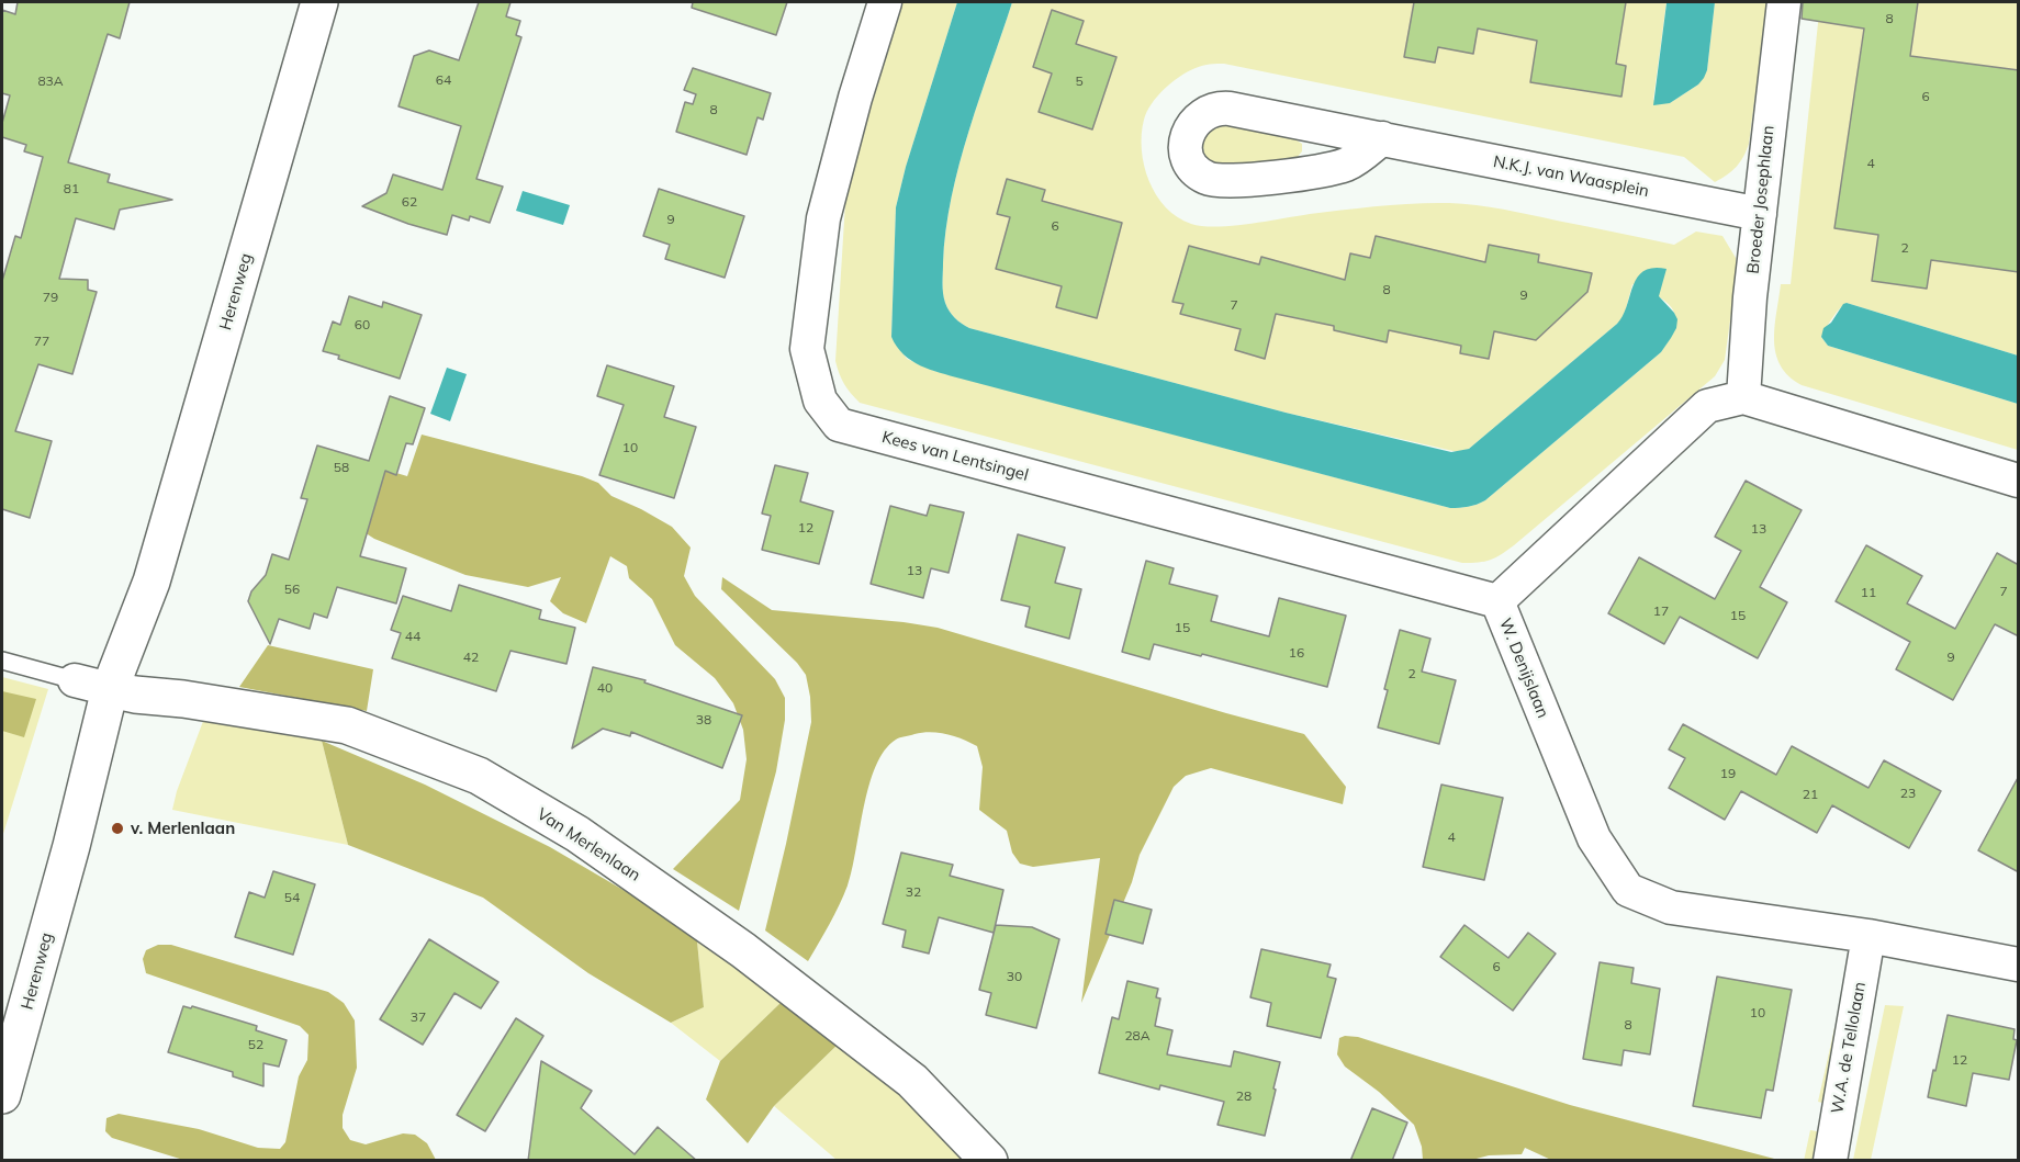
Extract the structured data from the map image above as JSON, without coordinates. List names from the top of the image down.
{
  "streets": {
    "main road": ["Herenweg", "Van Merlenlaan"],
    "street": [
      "N.K.J. van Waasplein",
      "Broeder Josephlaan",
      "Kees van Lentsingel",
      "W. Denijslaan",
      "W.A. de Tellolaan"
    ]
  },
  "crossings": [
    ["N.K.J. van Waasplein", "Broeder Josephlaan"],
    ["Broeder Josephlaan", "W. Denijslaan"],
    ["Herenweg", "Van Merlenlaan"],
    ["Kees van Lentsingel", "W. Denijslaan"],
    ["W. Denijslaan", "W.A. de Tellolaan"]
  ],
  "places": ["v. Merlenlaan"],
  "house_numbers": [
    "8",
    "64",
    "83A",
    "5",
    "6",
    "8",
    "4",
    "81",
    "62",
    "9",
    "6",
    "2",
    "8",
    "9",
    "79",
    "7",
    "60",
    "77",
    "10",
    "58",
    "12",
    "13",
    "13",
    "56",
    "7",
    "11",
    "17",
    "15",
    "15",
    "44",
    "16",
    "42",
    "9",
    "2",
    "40",
    "38",
    "19",
    "23",
    "21",
    "4",
    "32",
    "54",
    "6",
    "30",
    "10",
    "37",
    "8",
    "28A",
    "52",
    "12",
    "28"
  ]
}
